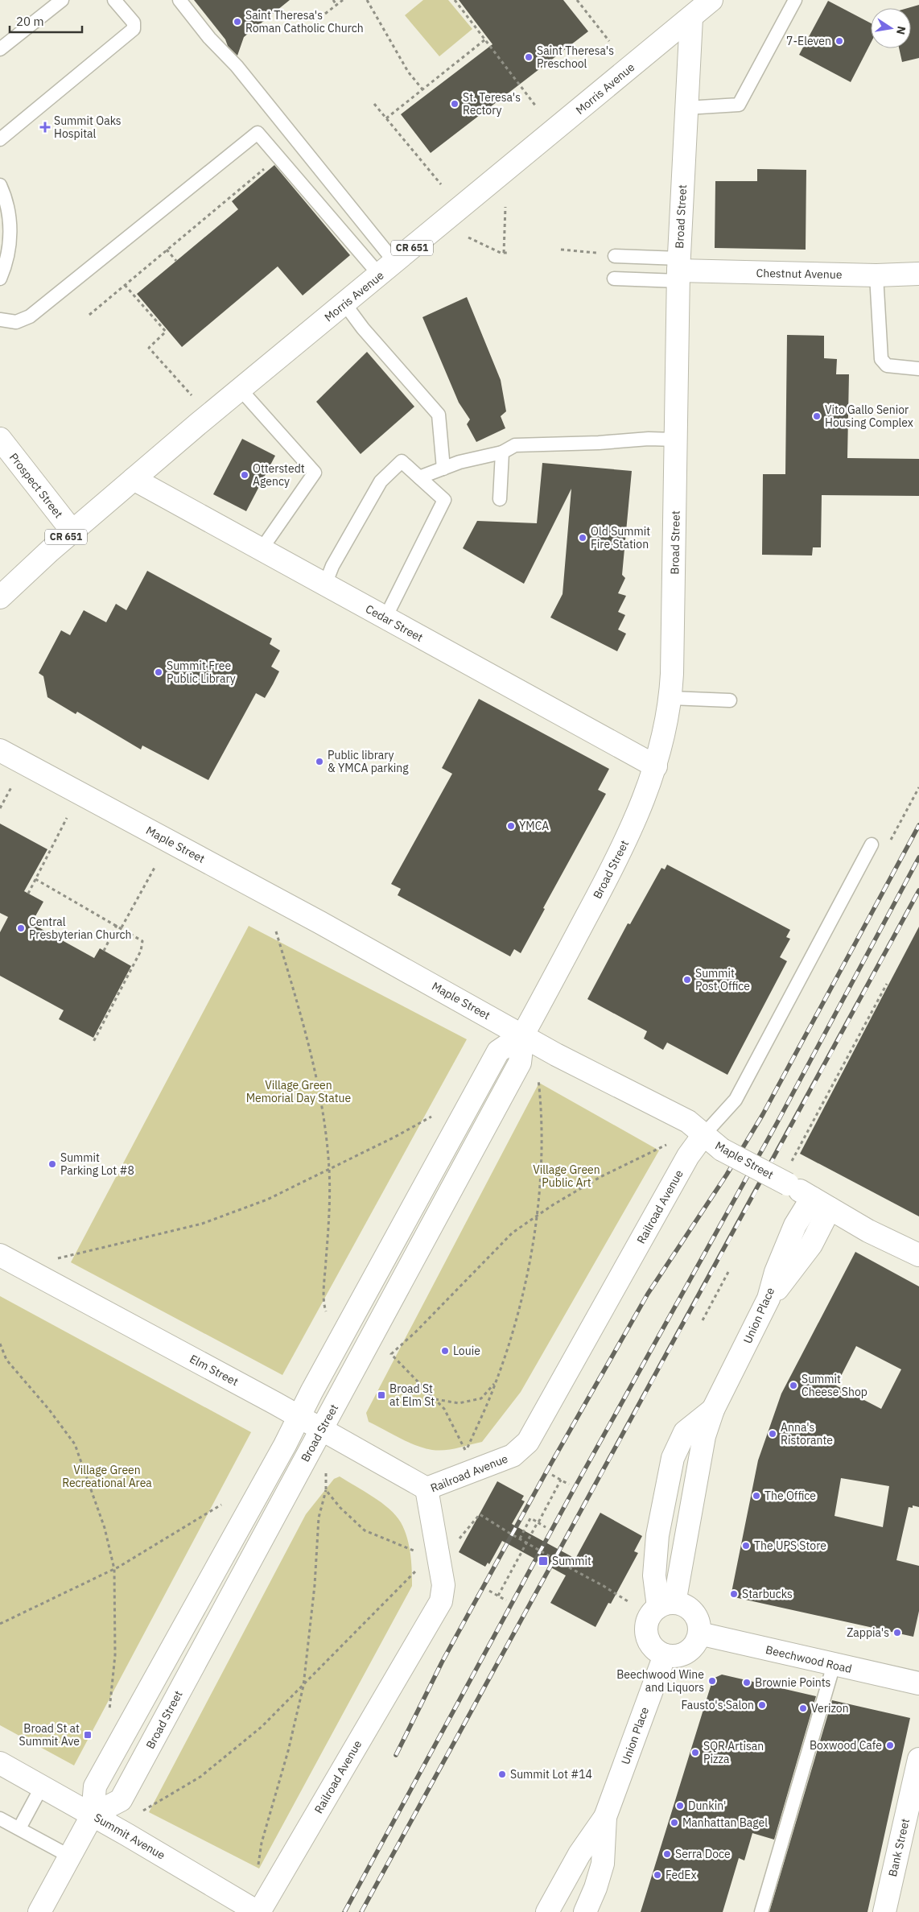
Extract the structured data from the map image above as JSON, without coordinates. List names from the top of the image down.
{
  "streets": {
    "street": [
      "Morris Avenue",
      "Broad Street",
      "CR 651",
      "Chestnut Avenue",
      "Prospect Street",
      "Cedar Street",
      "Maple Street",
      "Railroad Avenue",
      "Union Place",
      "Elm Street",
      "Beechwood Road",
      "Summit Avenue",
      "Bank Street"
    ]
  },
  "crossings": [
    ["Morris Avenue", "Broad Street"],
    ["Morris Avenue", "Prospect Street"],
    ["Morris Avenue", "Cedar Street"],
    ["Broad Street", "Chestnut Avenue"],
    ["Broad Street", "Cedar Street"],
    ["Broad Street", "Maple Street"],
    ["Broad Street", "Elm Street"],
    ["Broad Street", "Summit Avenue"],
    ["Maple Street", "Railroad Avenue"],
    ["Maple Street", "Union Place"],
    ["Railroad Avenue", "Elm Street"],
    ["Railroad Avenue", "Summit Avenue"],
    ["Union Place", "Beechwood Road"]
  ],
  "parks": ["Village Green Memorial Day Statue", "Village Green Public Art", "Village Green Recreational Area"],
  "places": {
    "other": [
      "Saint Theresa's Roman Catholic Church",
      "7-Eleven",
      "Saint Theresa's Preschool",
      "St. Teresa's Rectory",
      "Vito Gallo Senior Housing Complex",
      "Otterstedt Agency",
      "Old Summit Fire Station",
      "Summit Free Public Library",
      "Public library & YMCA parking",
      "YMCA",
      "Central Presbyterian Church",
      "Summit Post Office",
      "Summit Parking Lot #8",
      "Louie",
      "Summit Cheese Shop",
      "Anna's Ristorante",
      "The Office",
      "The UPS Store",
      "Starbucks",
      "Zappia's",
      "Beechwood Wine and Liquors",
      "Brownie Points",
      "Fausto's Salon",
      "Verizon",
      "Boxwood Cafe",
      "SQR Artisan Pizza",
      "Summit Lot #14",
      "Dunkin'",
      "Manhattan Bagel",
      "Serra Doce",
      "FedEx"
    ],
    "health": ["Summit Oaks Hospital"],
    "transit": ["Broad St at Elm St", "Summit", "Broad St at Summit Ave"]
  },
  "scale_bar": "20 m",
  "north": "right"
}
